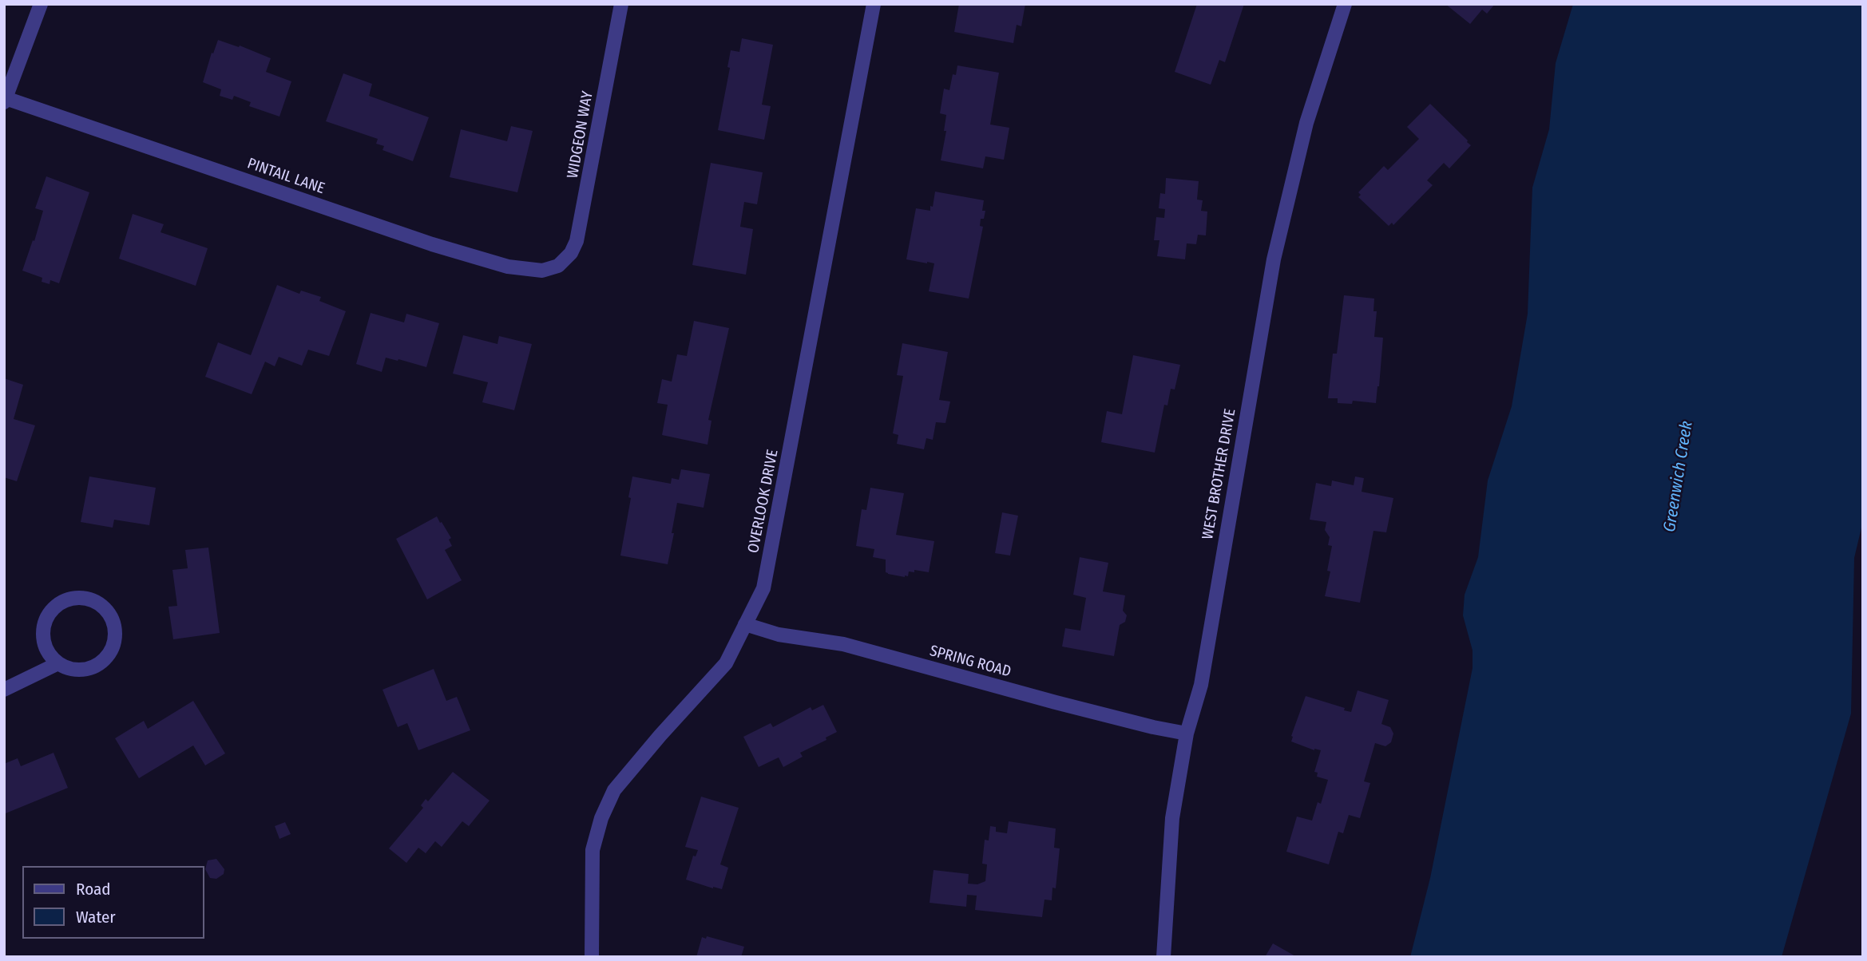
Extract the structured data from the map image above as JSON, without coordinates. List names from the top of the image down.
{
  "streets": {
    "street": [
      "WIDGEON WAY",
      "PINTAIL LANE",
      "WEST BROTHER DRIVE",
      "OVERLOOK DRIVE",
      "SPRING ROAD"
    ]
  },
  "crossings": [
    ["WIDGEON WAY", "PINTAIL LANE"],
    ["WEST BROTHER DRIVE", "SPRING ROAD"],
    ["OVERLOOK DRIVE", "SPRING ROAD"]
  ],
  "water": ["Greenwich Creek"],
  "legend": ["Road", "Water"]
}
